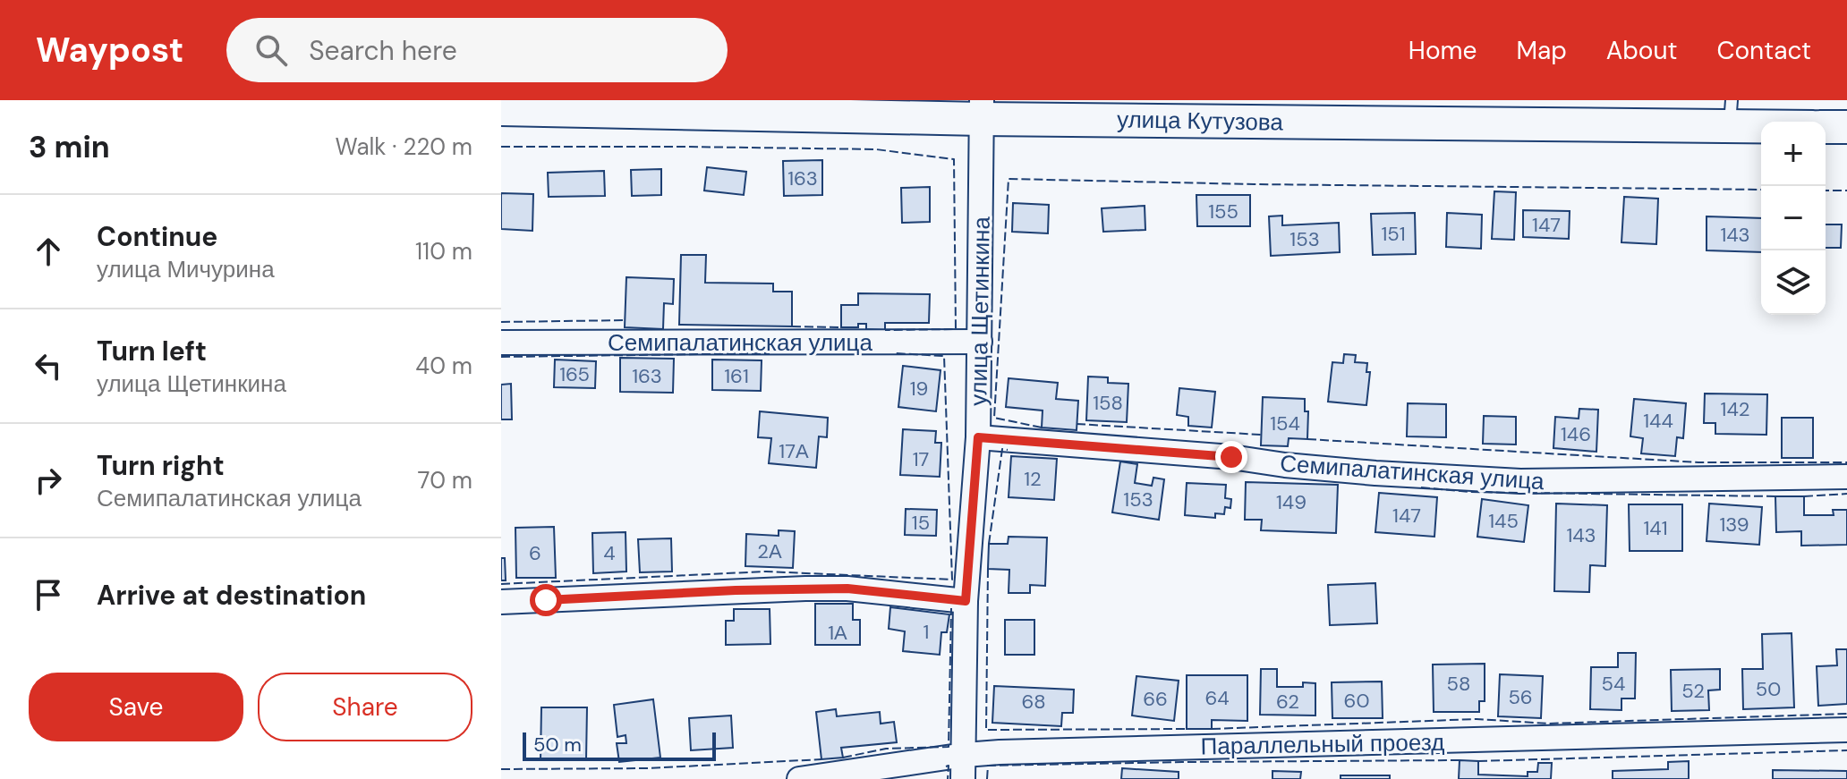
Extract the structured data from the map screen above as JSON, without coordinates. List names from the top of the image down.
{
  "streets": {
    "main road": ["улица Кутузова"],
    "street": ["улица Щетинкина", "Семипалатинская улица", "Параллельный проезд"]
  },
  "crossings": [
    ["улица Кутузова", "улица Щетинкина"],
    ["улица Щетинкина", "Семипалатинская улица"],
    ["улица Щетинкина", "Параллельный проезд"]
  ],
  "house_numbers": [
    "163",
    "155",
    "147",
    "151",
    "143",
    "153",
    "165",
    "163",
    "161",
    "19",
    "158",
    "142",
    "144",
    "154",
    "146",
    "17А",
    "17",
    "12",
    "153",
    "149",
    "147",
    "145",
    "15",
    "139",
    "141",
    "143",
    "2А",
    "6",
    "4",
    "1",
    "1А",
    "58",
    "54",
    "50",
    "52",
    "56",
    "64",
    "66",
    "60",
    "68",
    "62"
  ],
  "scale_bar": "50 m",
  "page": {
    "header": "Waypost",
    "search": "Search here",
    "nav": [
      "Home",
      "Map",
      "About",
      "Contact"
    ],
    "heading": ["3 min", "Walk · 220 m"],
    "map_buttons": ["+", "−"],
    "list": [
      ["Continue", "улица Мичурина", "110 m"],
      ["Turn left", "улица Щетинкина", "40 m"],
      ["Turn right", "Семипалатинская улица", "70 m"],
      "Arrive at destination"
    ],
    "buttons": ["Save", "Share"],
    "scale": "50 m"
  }
}
